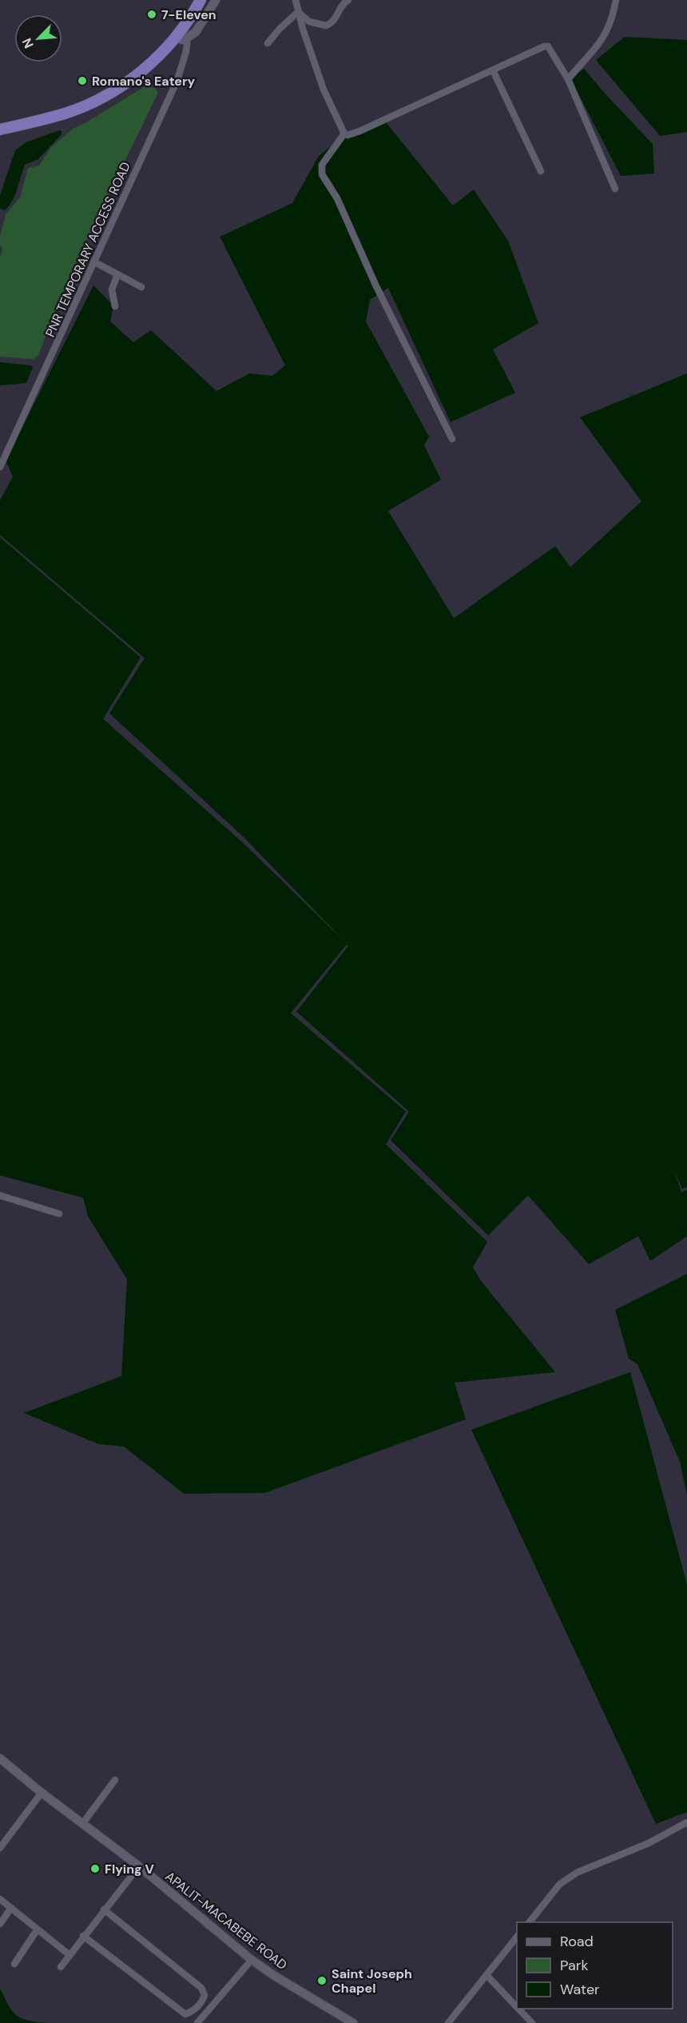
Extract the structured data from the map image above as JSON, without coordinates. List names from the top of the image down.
{
  "streets": {
    "main road": ["APALIT-MACABEBE ROAD"],
    "street": ["PNR TEMPORARY ACCESS ROAD"]
  },
  "places": [
    "7-Eleven",
    "Romano's Eatery",
    "Flying V",
    "Saint Joseph Chapel"
  ],
  "legend": ["Road", "Park", "Water"],
  "north": "bottom left"
}
